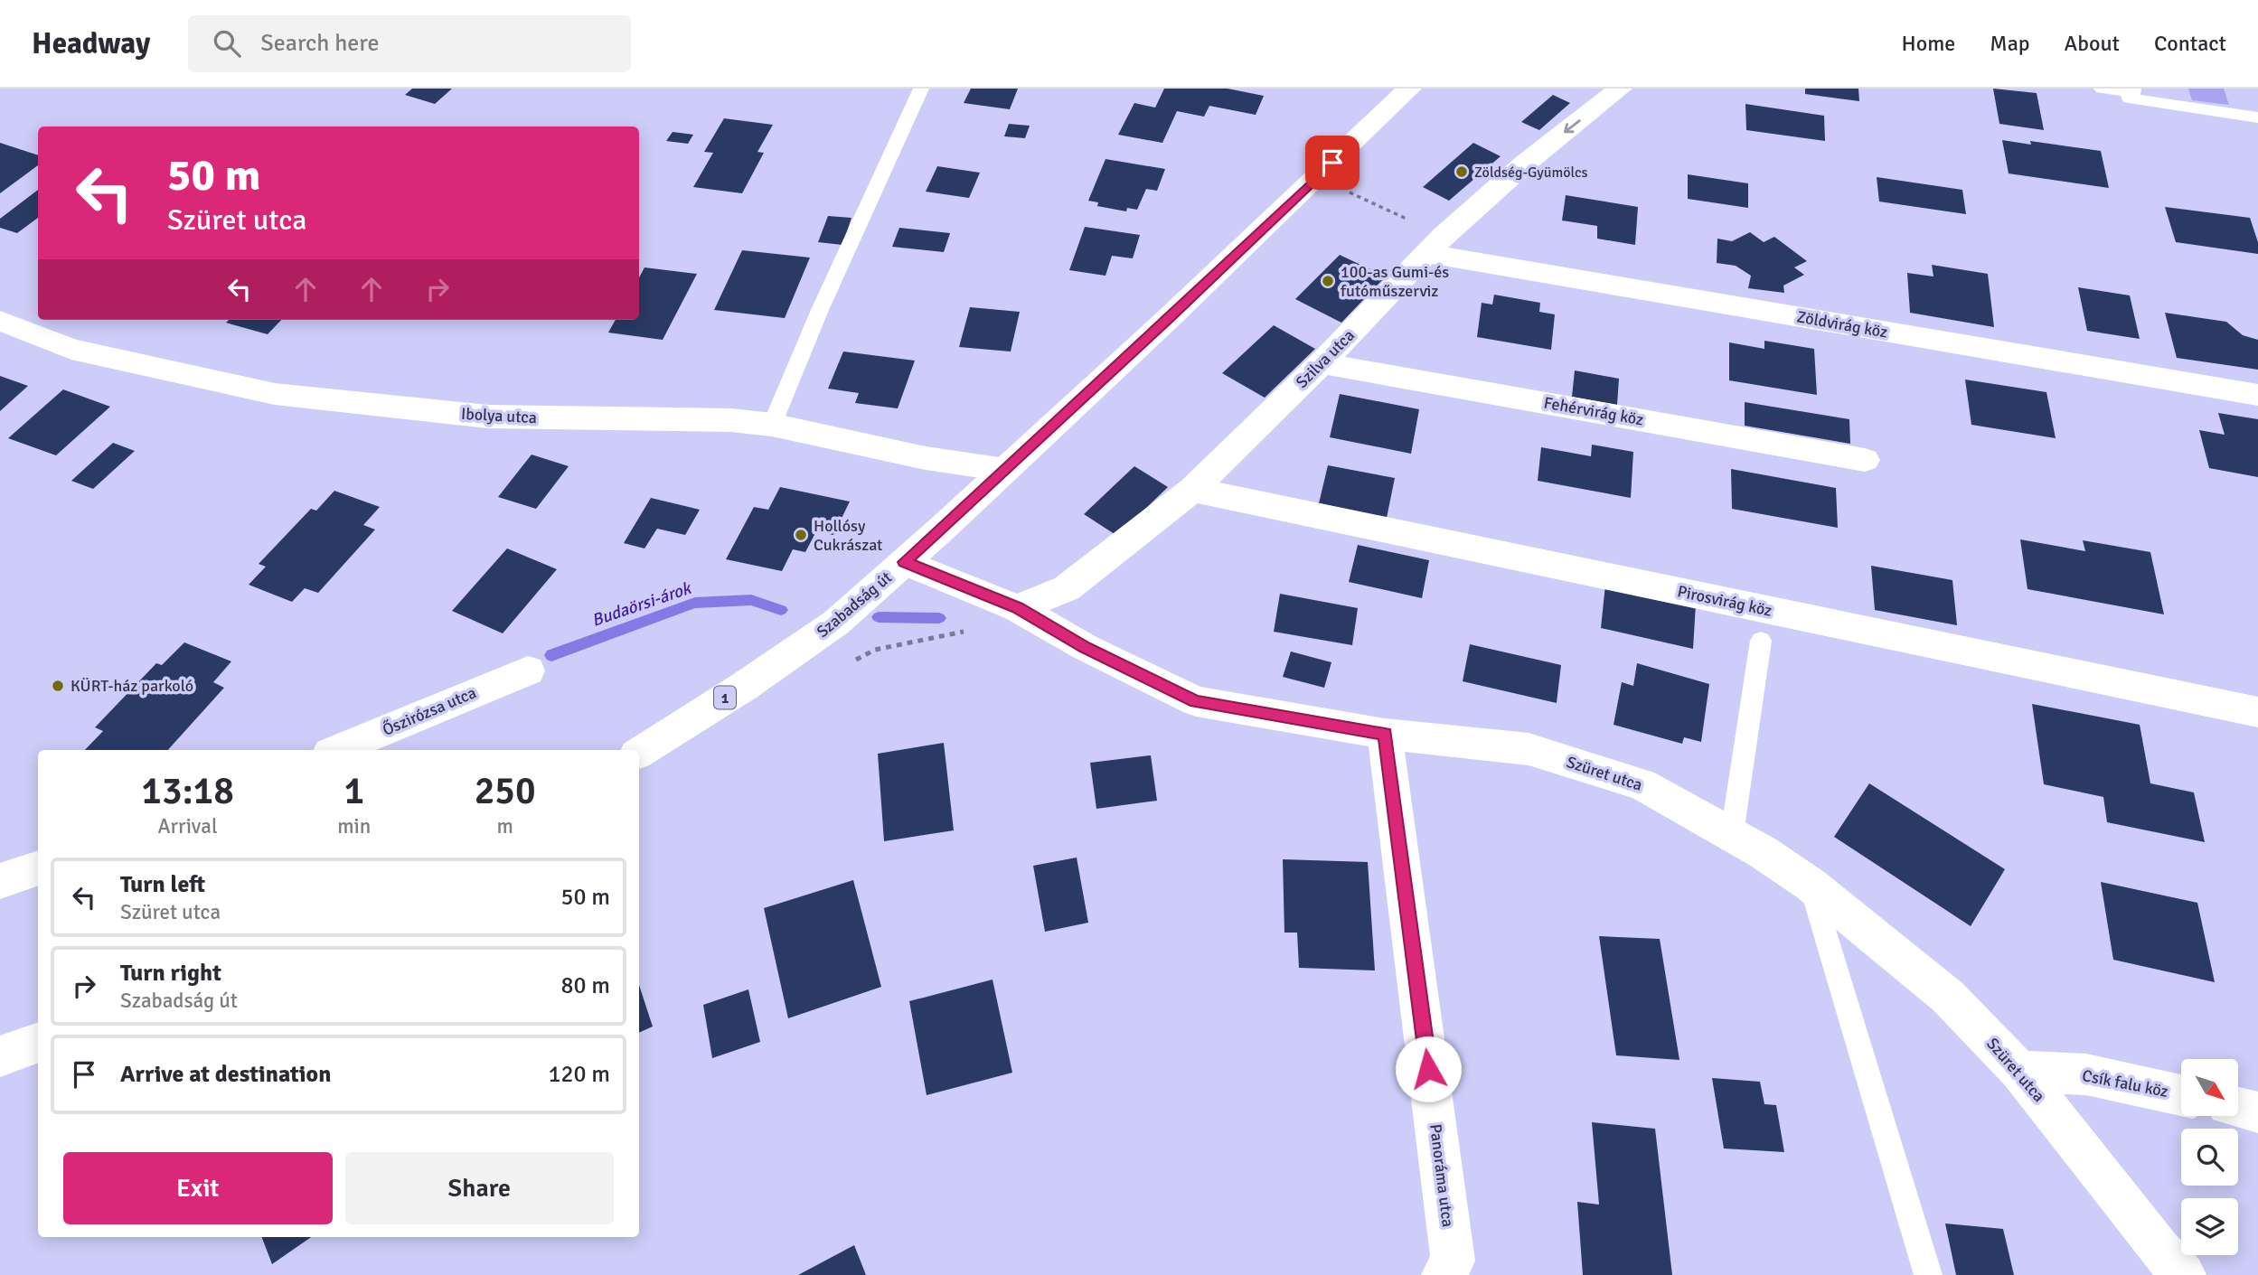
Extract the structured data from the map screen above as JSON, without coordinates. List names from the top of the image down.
{
  "streets": {
    "street": [
      "Zöldvirág köz",
      "Szilva utca",
      "Fehérvirág köz",
      "Ibolya utca",
      "Pirosvirág köz",
      "Szabadság út",
      "1",
      "Őszirózsa utca",
      "Szüret utca",
      "Csík falu köz",
      "Panoráma utca"
    ]
  },
  "crossings": [
    ["Zöldvirág köz", "Szilva utca"],
    ["Szilva utca", "Fehérvirág köz"],
    ["Szilva utca", "Pirosvirág köz"],
    ["Szilva utca", "Szüret utca"],
    ["Ibolya utca", "Szabadság út"],
    ["Szabadság út", "Szüret utca"],
    ["Szüret utca", "Csík falu köz"],
    ["Szüret utca", "Panoráma utca"]
  ],
  "water": ["Budaörsi-árok"],
  "places": [
    "Zöldség-Gyümölcs",
    "100-as Gumi-és futóműszerviz",
    "Hollósy Cukrászat",
    "KÜRT-ház parkoló"
  ],
  "north": "bottom right",
  "page": {
    "header": "Headway",
    "search": "Search here",
    "nav": [
      "Home",
      "Map",
      "About",
      "Contact"
    ],
    "turn": ["50 m", "Szüret utca"],
    "eta": [
      "13:18",
      "Arrival",
      "1",
      "min",
      "250",
      "m"
    ],
    "list": [
      {
        "name": "Turn left",
        "note": "Szüret utca",
        "value": "50 m"
      },
      {
        "name": "Turn right",
        "note": "Szabadság út",
        "value": "80 m"
      },
      {
        "name": "Arrive at destination",
        "value": "120 m"
      }
    ],
    "buttons": ["Exit", "Share"]
  }
}
